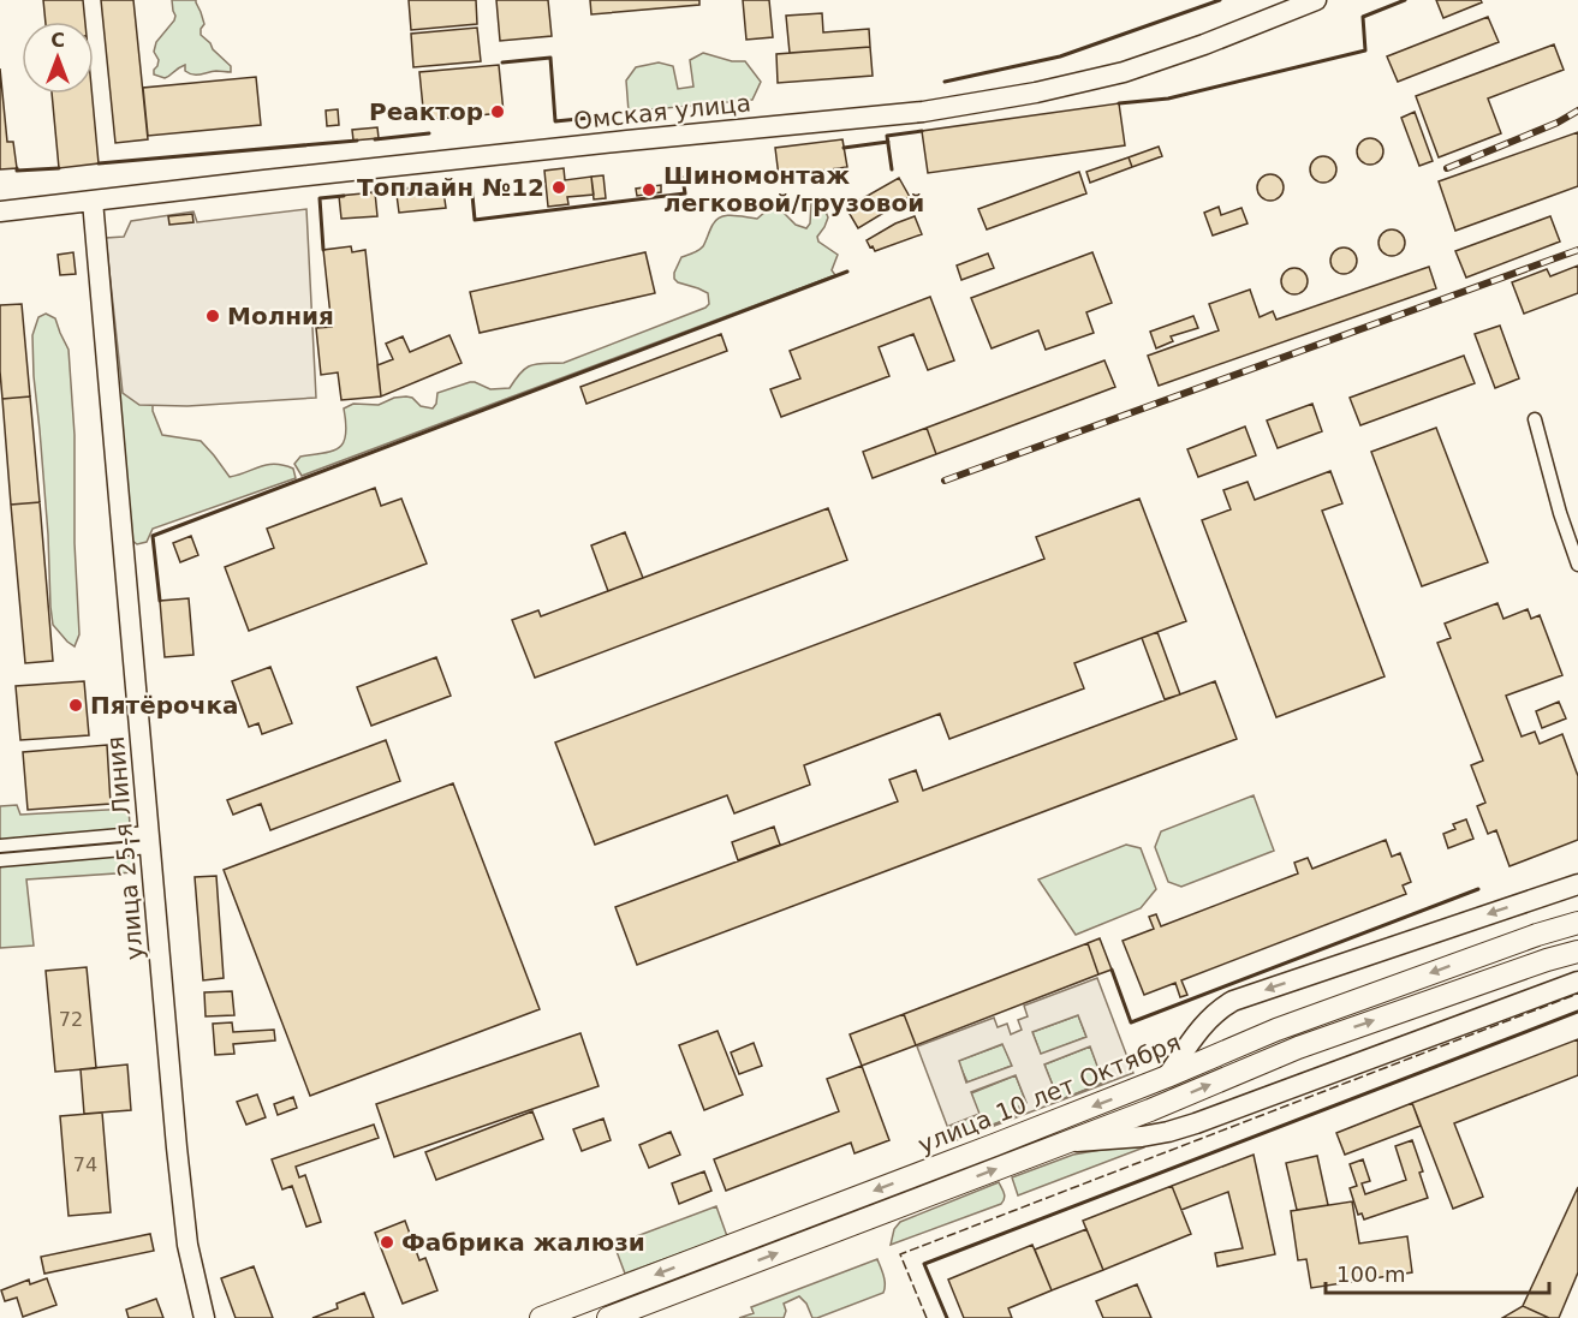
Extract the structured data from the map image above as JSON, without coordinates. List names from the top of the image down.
{
  "streets": {
    "main road": ["Омская улица", "улица 25-я Линия", "улица 10 лет Октября"]
  },
  "crossings": [
    ["Омская улица", "улица 25-я Линия"]
  ],
  "places": [
    "Реактор",
    "Топлайн №12",
    "Шиномонтаж легковой/грузовой",
    "Молния",
    "Пятёрочка",
    "Фабрика жалюзи"
  ],
  "house_numbers": ["72", "74"],
  "scale_bar": "100 m",
  "north": "top"
}
